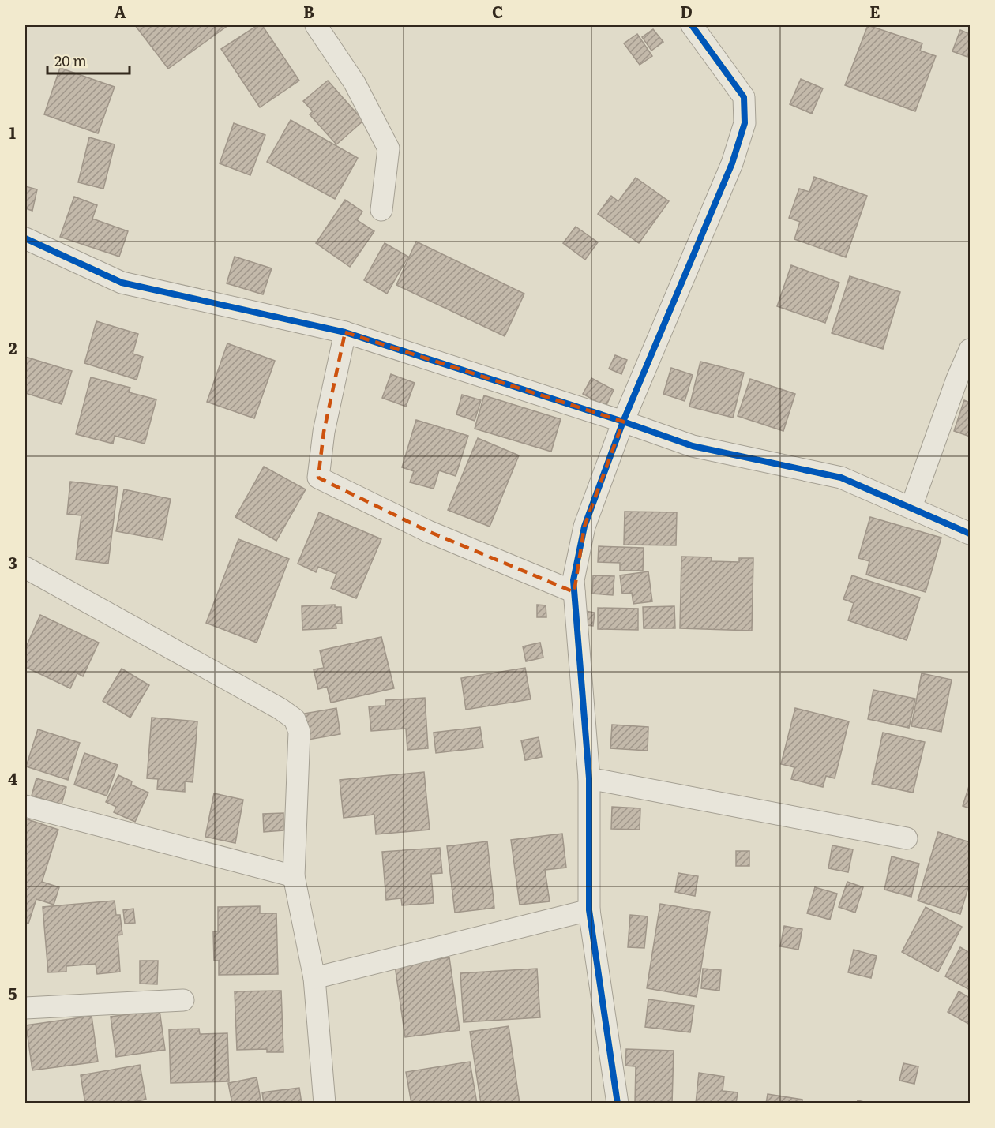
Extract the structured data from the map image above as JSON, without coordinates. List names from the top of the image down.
{
  "scale_bar": "20 m",
  "grid": {
    "columns": [
      "A",
      "B",
      "C",
      "D",
      "E"
    ],
    "rows": [
      "1",
      "2",
      "3",
      "4",
      "5"
    ]
  }
}
